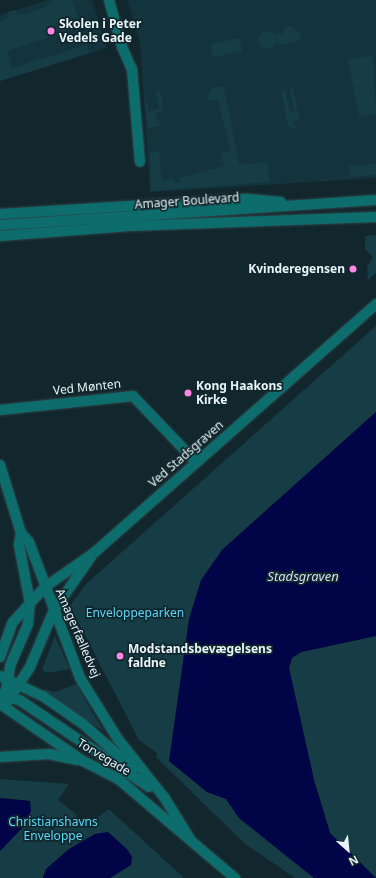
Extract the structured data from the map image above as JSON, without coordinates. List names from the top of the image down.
{
  "streets": {
    "street": [
      "Amager Boulevard",
      "Ved Mønten",
      "Ved Stadsgraven",
      "Amagerfælledvej",
      "Torvegade"
    ]
  },
  "crossings": [
    ["Ved Mønten", "Ved Stadsgraven"],
    ["Ved Stadsgraven", "Amagerfælledvej"],
    ["Amagerfælledvej", "Torvegade"]
  ],
  "water": ["Stadsgraven"],
  "parks": ["Enveloppeparken", "Christianshavns Enveloppe"],
  "places": [
    "Skolen i Peter Vedels Gade",
    "Kvinderegensen",
    "Kong Haakons Kirke",
    "Modstandsbevægelsens faldne"
  ],
  "north": "bottom right"
}
